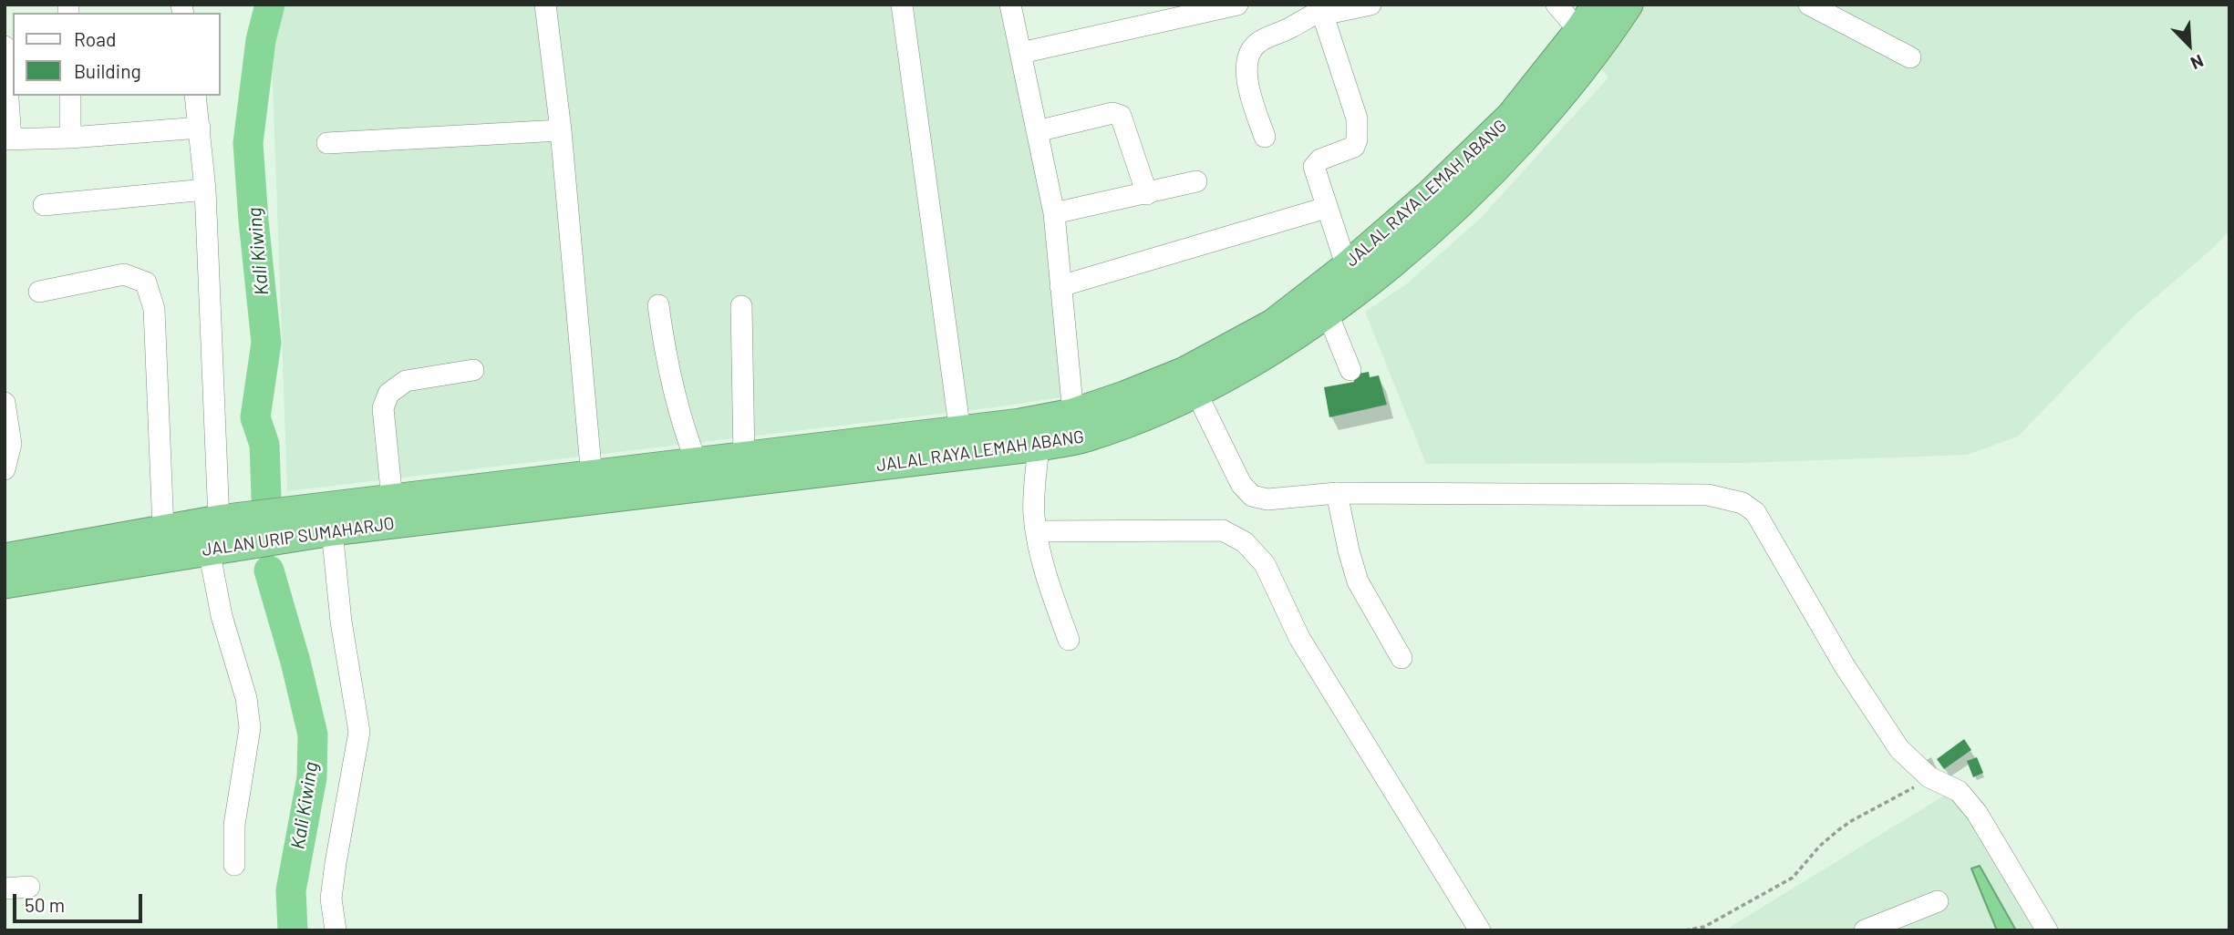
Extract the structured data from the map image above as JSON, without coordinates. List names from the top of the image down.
{
  "streets": {
    "highway": ["JALAL RAYA LEMAH ABANG", "JALAN URIP SUMAHARJO"]
  },
  "crossings": [
    ["JALAL RAYA LEMAH ABANG", "JALAN URIP SUMAHARJO"]
  ],
  "water": ["Kali Kiwing"],
  "legend": ["Road", "Building"],
  "scale_bar": "50 m",
  "north": "bottom right"
}
